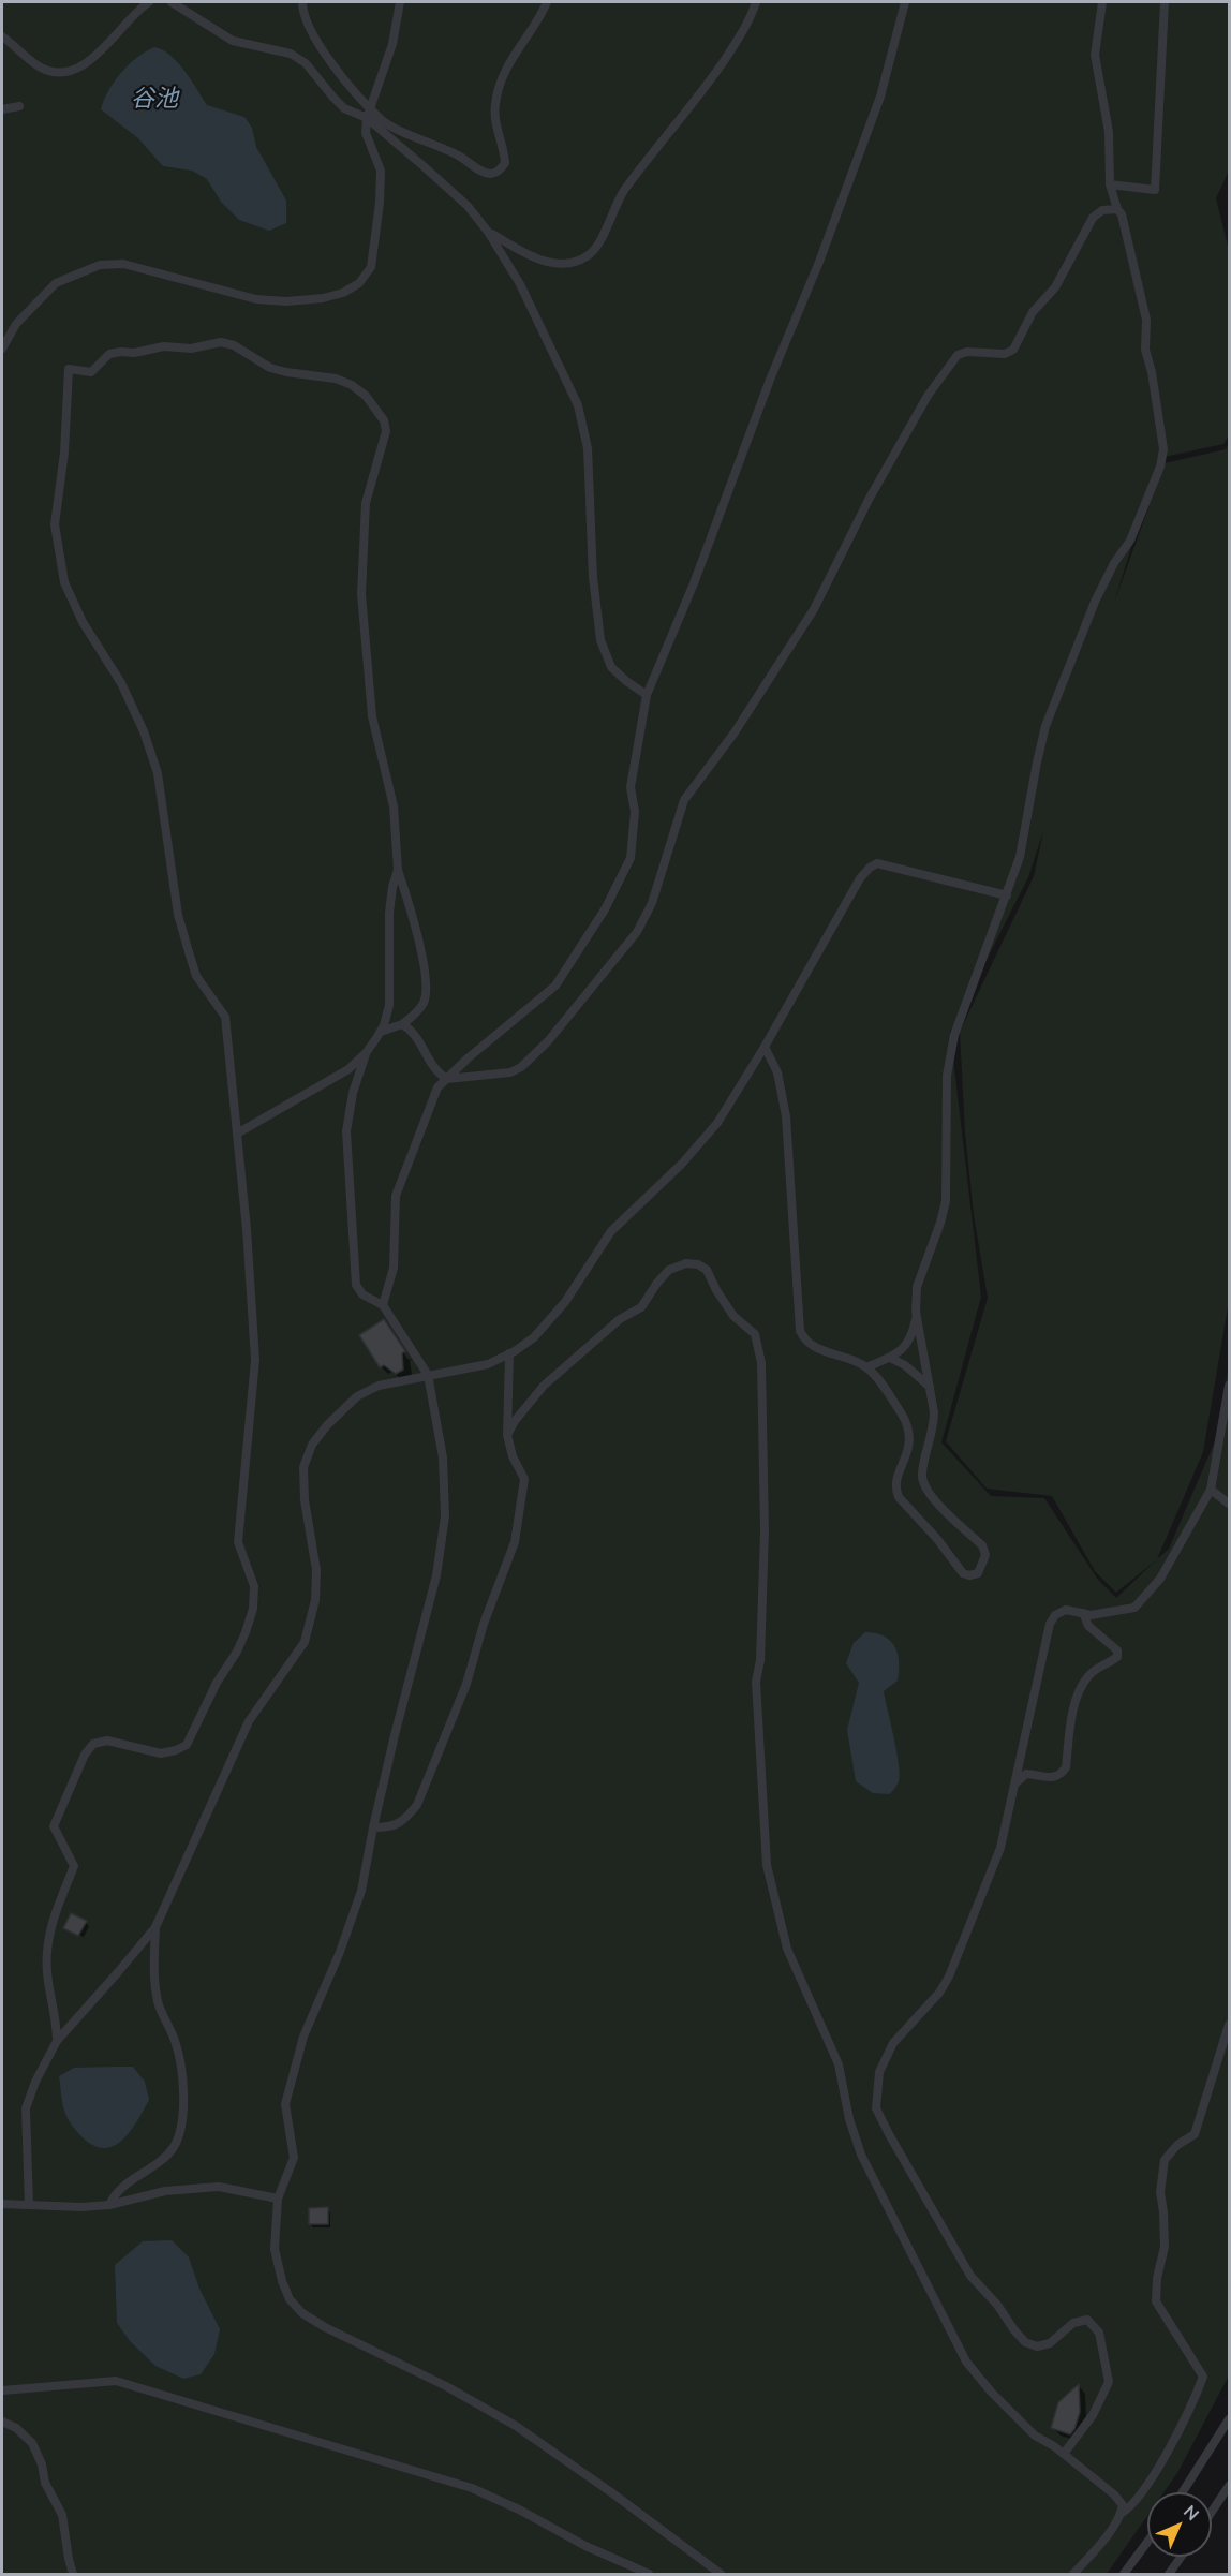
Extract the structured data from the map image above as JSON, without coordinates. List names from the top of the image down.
{
  "water": ["谷池"],
  "north": "top right"
}
